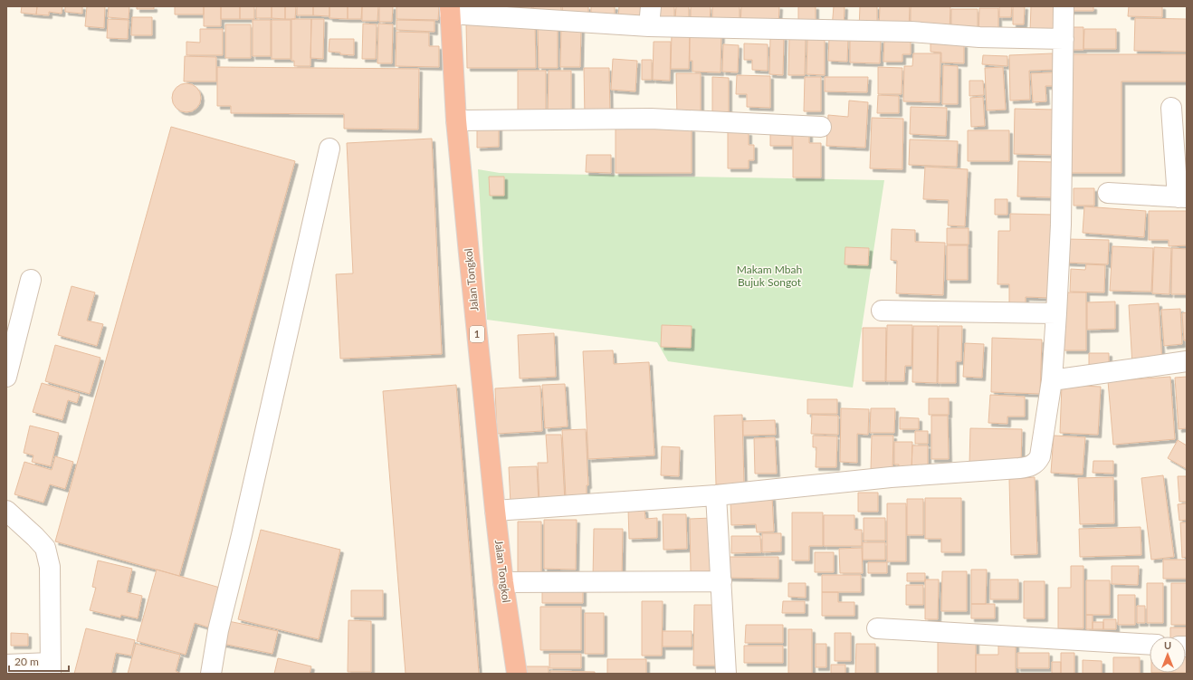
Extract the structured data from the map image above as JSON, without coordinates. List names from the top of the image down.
{
  "streets": {
    "highway": ["Jalan Tongkol", "1"]
  },
  "parks": ["Makam Mbah Bujuk Songot"],
  "scale_bar": "20 m",
  "north": "top"
}
